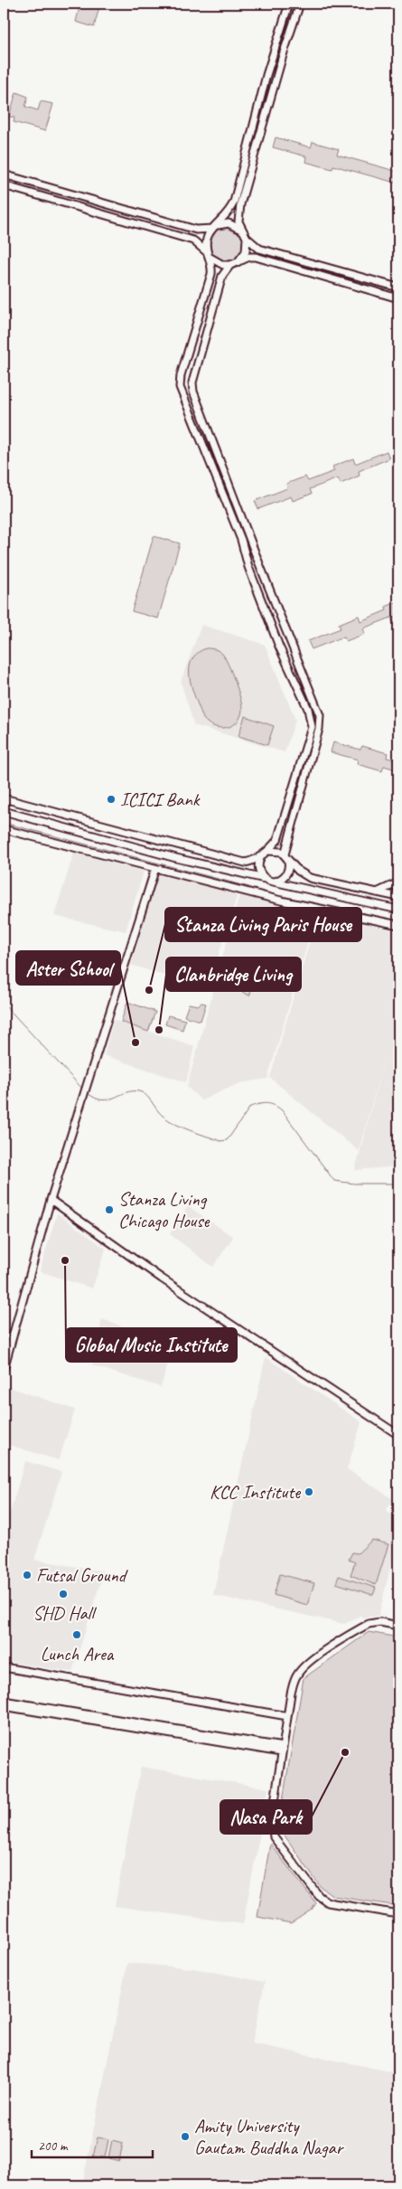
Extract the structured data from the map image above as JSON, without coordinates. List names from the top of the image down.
{
  "places": [
    "ICICI Bank",
    "Stanza Living Paris House",
    "Clanbridge Living",
    "Aster School",
    "Stanza Living Chicago House",
    "Global Music Institute",
    "KCC Institute",
    "Futsal Ground",
    "SHD Hall",
    "Lunch Area",
    "Nasa Park",
    "Amity University Gautam Buddha Nagar"
  ],
  "scale_bar": "200 m"
}
